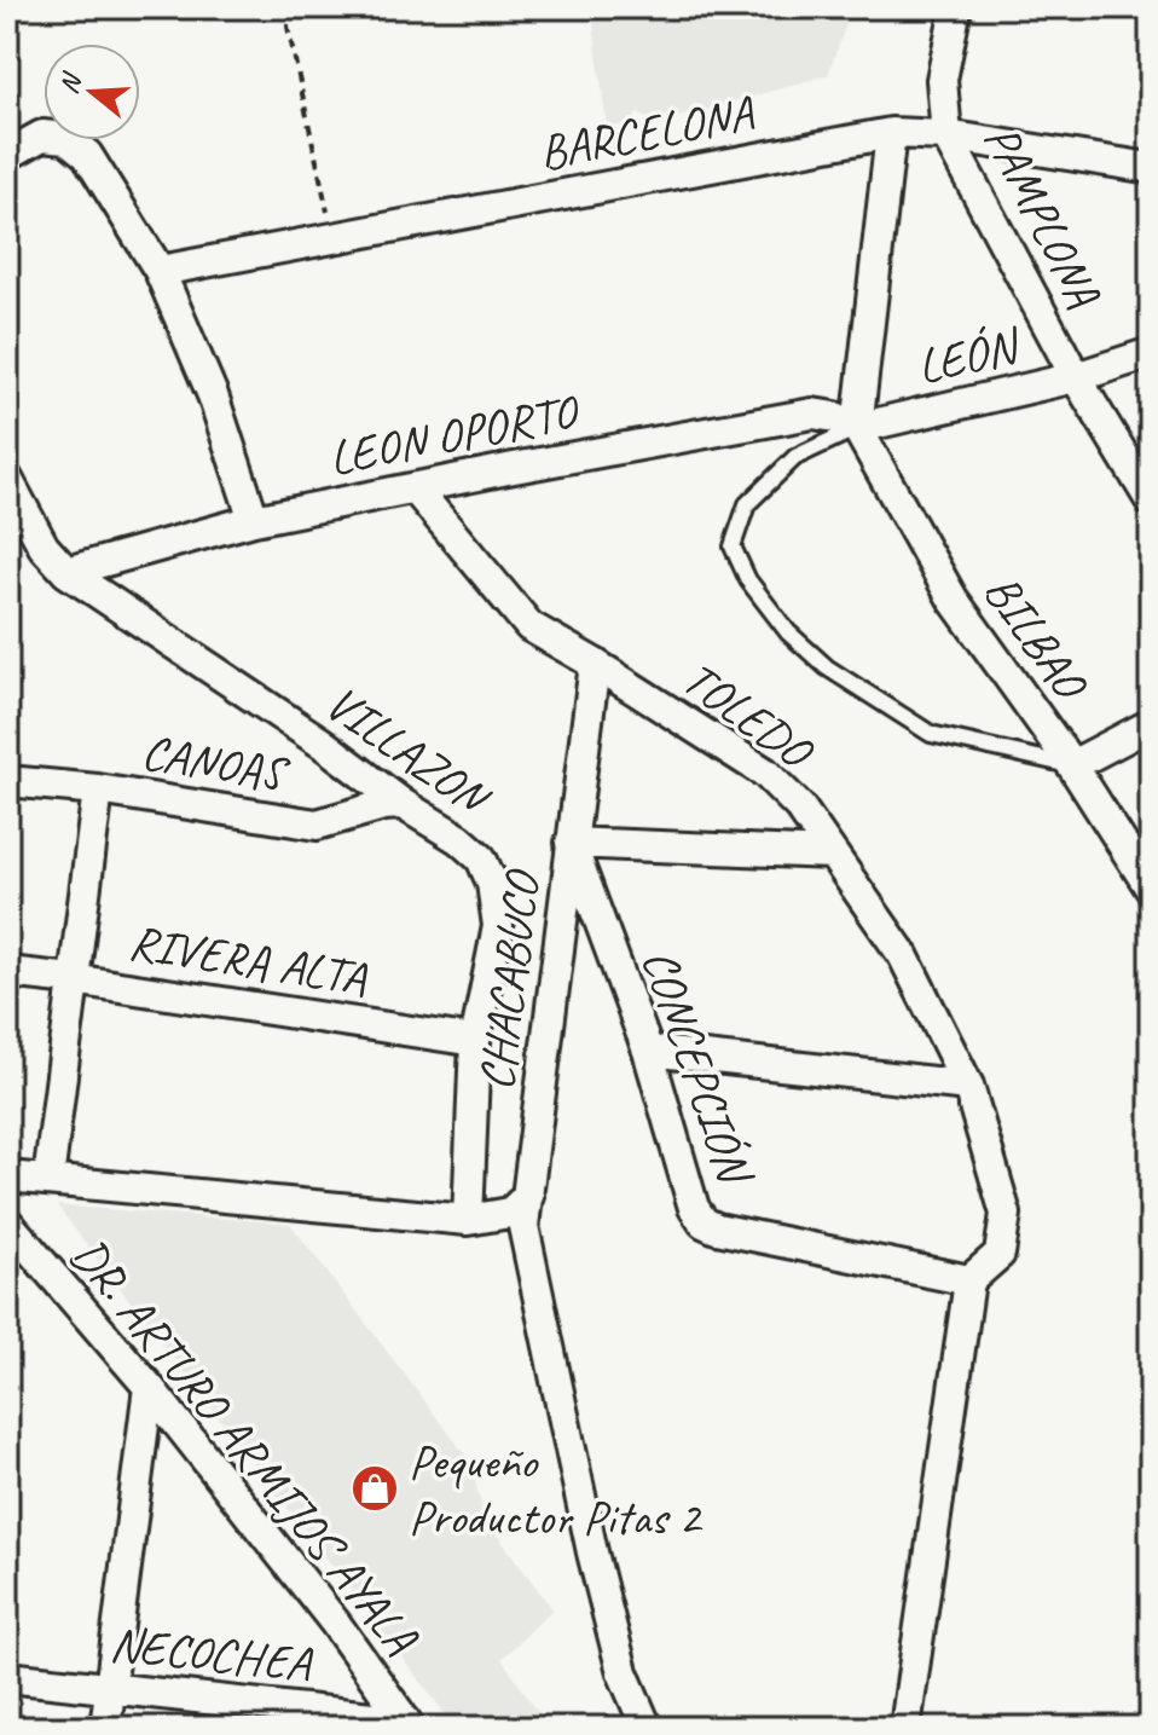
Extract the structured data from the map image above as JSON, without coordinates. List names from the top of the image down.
{
  "streets": {
    "street": [
      "BARCELONA",
      "PAMPLONA",
      "LEÓN",
      "LEON OPORTO",
      "BILBAO",
      "TOLEDO",
      "VILLAZON",
      "CANOAS",
      "RIVERA ALTA",
      "CHACABUCO",
      "CONCEPCIÓN",
      "DR. ARTURO ARMIJOS AYALA",
      "NECOCHEA"
    ]
  },
  "crossings": [
    ["BARCELONA", "PAMPLONA"],
    ["PAMPLONA", "LEÓN"],
    ["LEÓN", "LEON OPORTO"],
    ["LEÓN", "BILBAO"],
    ["LEON OPORTO", "BILBAO"],
    ["LEON OPORTO", "TOLEDO"],
    ["LEON OPORTO", "VILLAZON"],
    ["TOLEDO", "CHACABUCO"],
    ["TOLEDO", "CONCEPCIÓN"],
    ["VILLAZON", "CANOAS"],
    ["VILLAZON", "RIVERA ALTA"],
    ["CHACABUCO", "CONCEPCIÓN"],
    ["DR. ARTURO ARMIJOS AYALA", "NECOCHEA"]
  ],
  "places": {
    "shop": ["Pequeño Productor Pitas 2"]
  },
  "north": "left"
}
